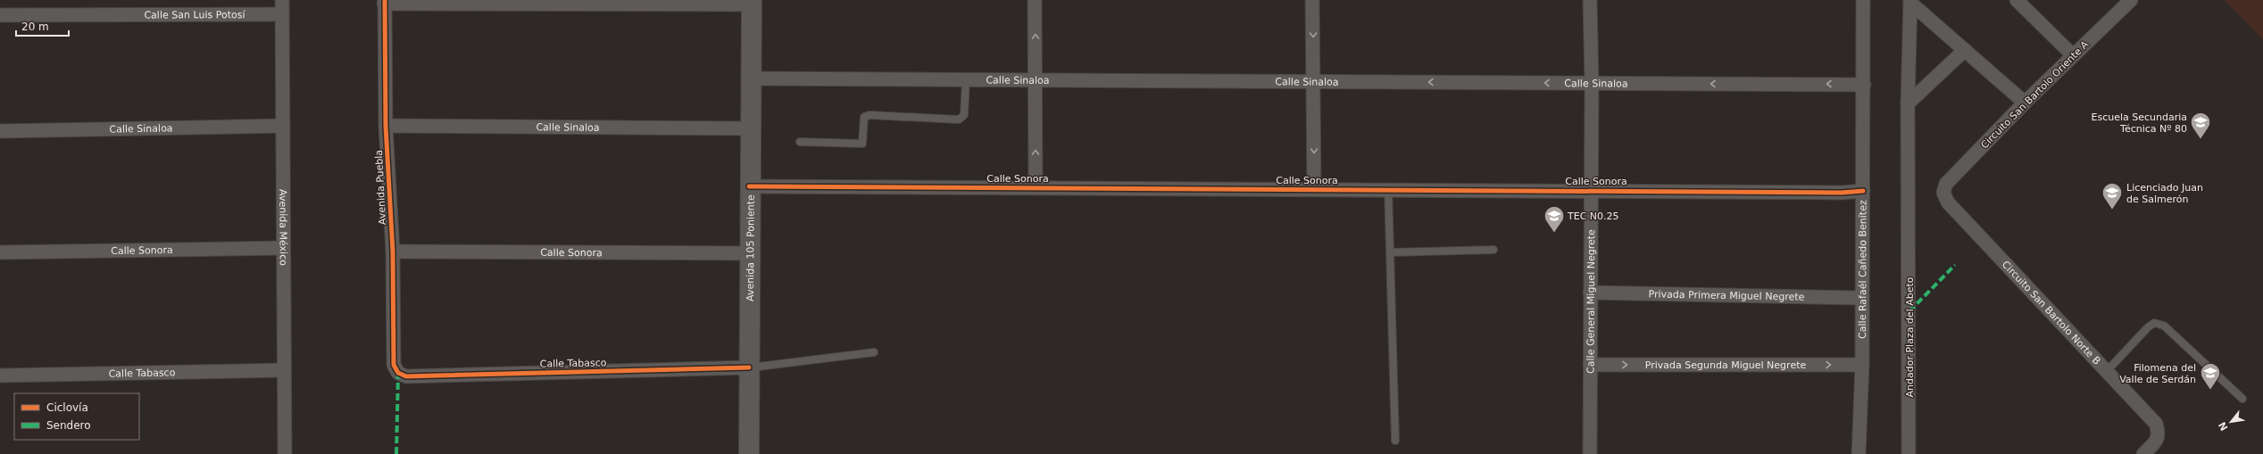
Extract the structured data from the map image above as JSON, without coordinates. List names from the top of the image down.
{
  "streets": {
    "street": [
      "Calle San Luis Potosí",
      "Calle Sinaloa",
      "Circuito San Bartolo Oriente A",
      "Calle Sonora",
      "Avenida Puebla",
      "Avenida México",
      "Avenida 105 Poniente",
      "Calle Rafaél Cañedo Benítez",
      "Privada Primera Miguel Negrete",
      "Calle General Miguel Negrete",
      "Circuito San Bartolo Norte B",
      "Andador Plaza del Abeto",
      "Calle Tabasco",
      "Privada Segunda Miguel Negrete"
    ]
  },
  "crossings": [
    ["Calle San Luis Potosí", "Avenida México"],
    ["Calle Sinaloa", "Avenida Puebla"],
    ["Calle Sinaloa", "Avenida México"],
    ["Calle Sinaloa", "Avenida 105 Poniente"],
    ["Calle Sinaloa", "Calle Rafaél Cañedo Benítez"],
    ["Calle Sinaloa", "Calle General Miguel Negrete"],
    ["Circuito San Bartolo Oriente A", "Circuito San Bartolo Norte B"],
    ["Calle Sonora", "Avenida Puebla"],
    ["Calle Sonora", "Avenida México"],
    ["Calle Sonora", "Avenida 105 Poniente"],
    ["Calle Sonora", "Calle Rafaél Cañedo Benítez"],
    ["Calle Sonora", "Calle General Miguel Negrete"],
    ["Avenida Puebla", "Calle Tabasco"],
    ["Avenida México", "Calle Tabasco"],
    ["Avenida 105 Poniente", "Calle Tabasco"],
    ["Calle Rafaél Cañedo Benítez", "Privada Primera Miguel Negrete"],
    ["Calle Rafaél Cañedo Benítez", "Privada Segunda Miguel Negrete"],
    ["Privada Primera Miguel Negrete", "Calle General Miguel Negrete"],
    ["Calle General Miguel Negrete", "Privada Segunda Miguel Negrete"]
  ],
  "one_way": ["Privada Segunda Miguel Negrete"],
  "places": {
    "school or university": [
      "Escuela Secundaria Técnica Nº 80",
      "Licenciado Juan de Salmerón",
      "TEC N0.25",
      "Filomena del Valle de Serdán"
    ]
  },
  "legend": ["Ciclovía", "Sendero"],
  "scale_bar": "20 m",
  "north": "bottom left"
}
